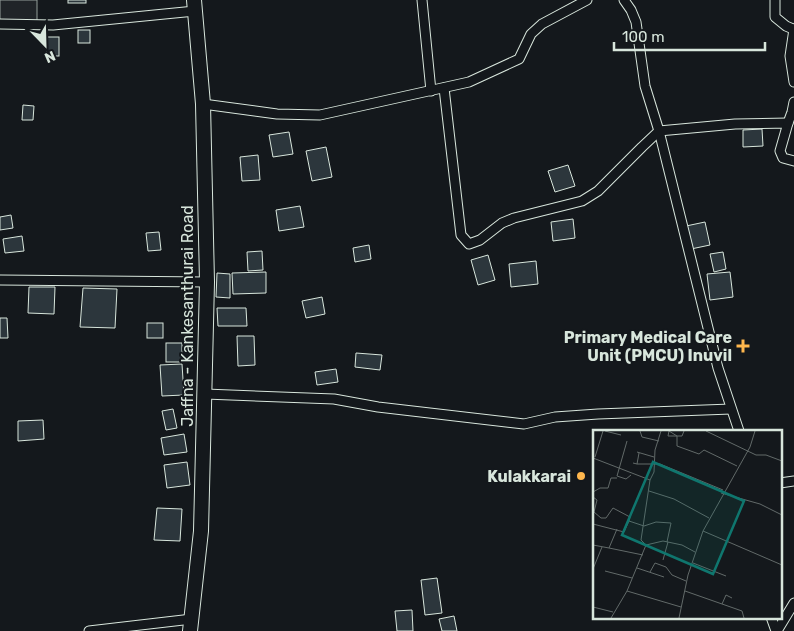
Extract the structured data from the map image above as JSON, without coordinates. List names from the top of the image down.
{
  "streets": {
    "main road": ["Jaffna - Kankesanthurai Road"]
  },
  "places": {
    "health": ["Primary Medical Care Unit (PMCU) Inuvil"],
    "other": ["Kulakkarai"]
  },
  "scale_bar": "100 m",
  "north": "bottom right"
}
